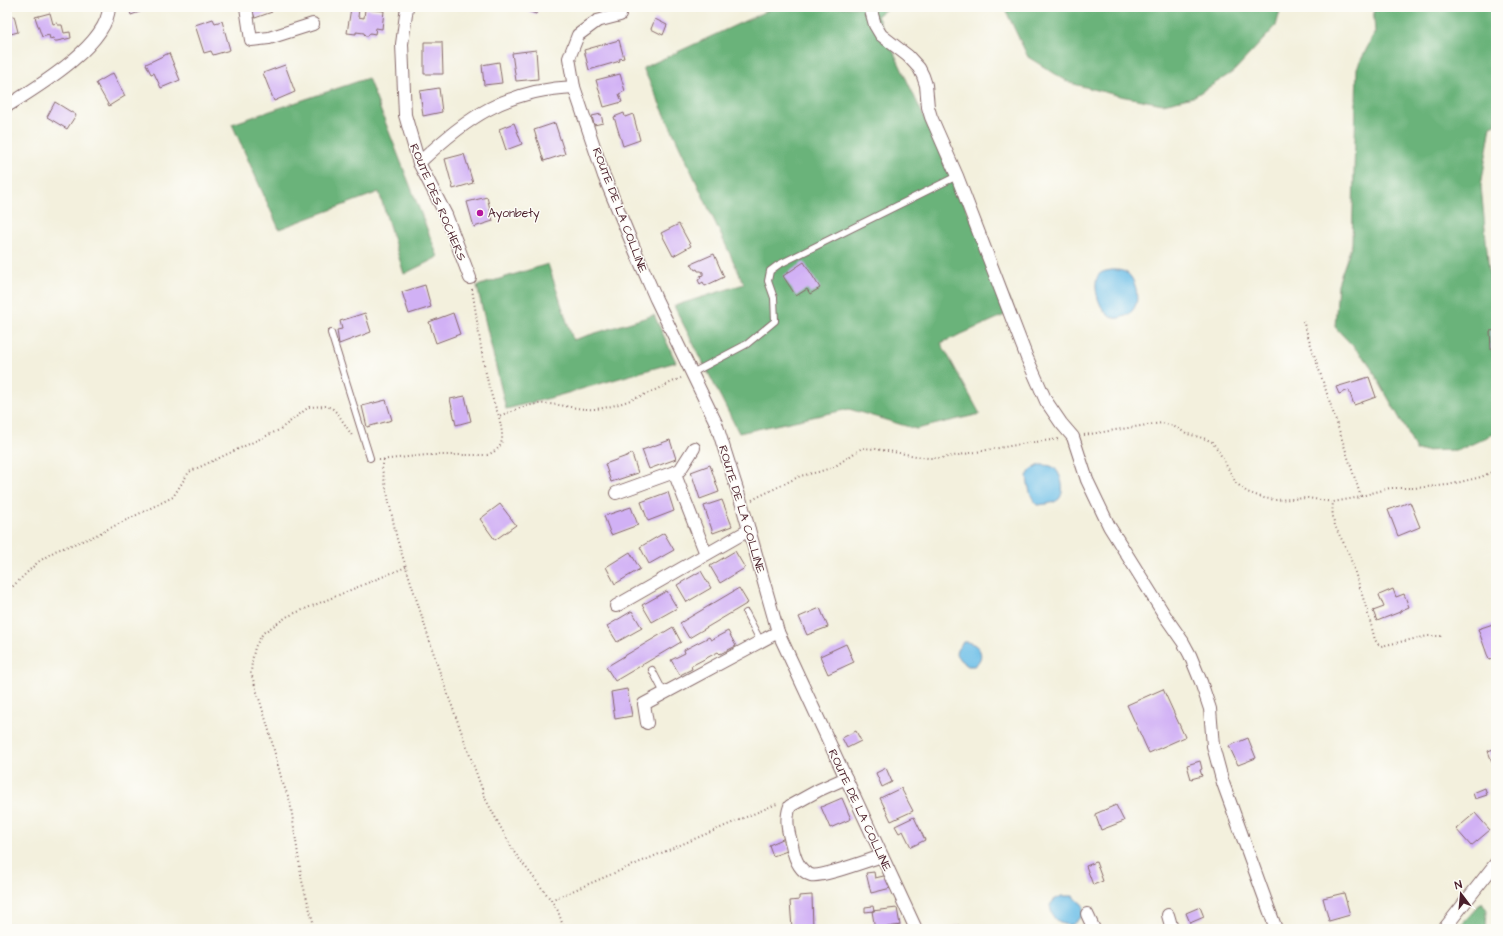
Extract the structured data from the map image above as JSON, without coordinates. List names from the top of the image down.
{
  "streets": {
    "street": ["ROUTE DES ROCHERS", "ROUTE DE LA COLLINE"]
  },
  "places": ["Ayonbety"],
  "north": "top"
}
